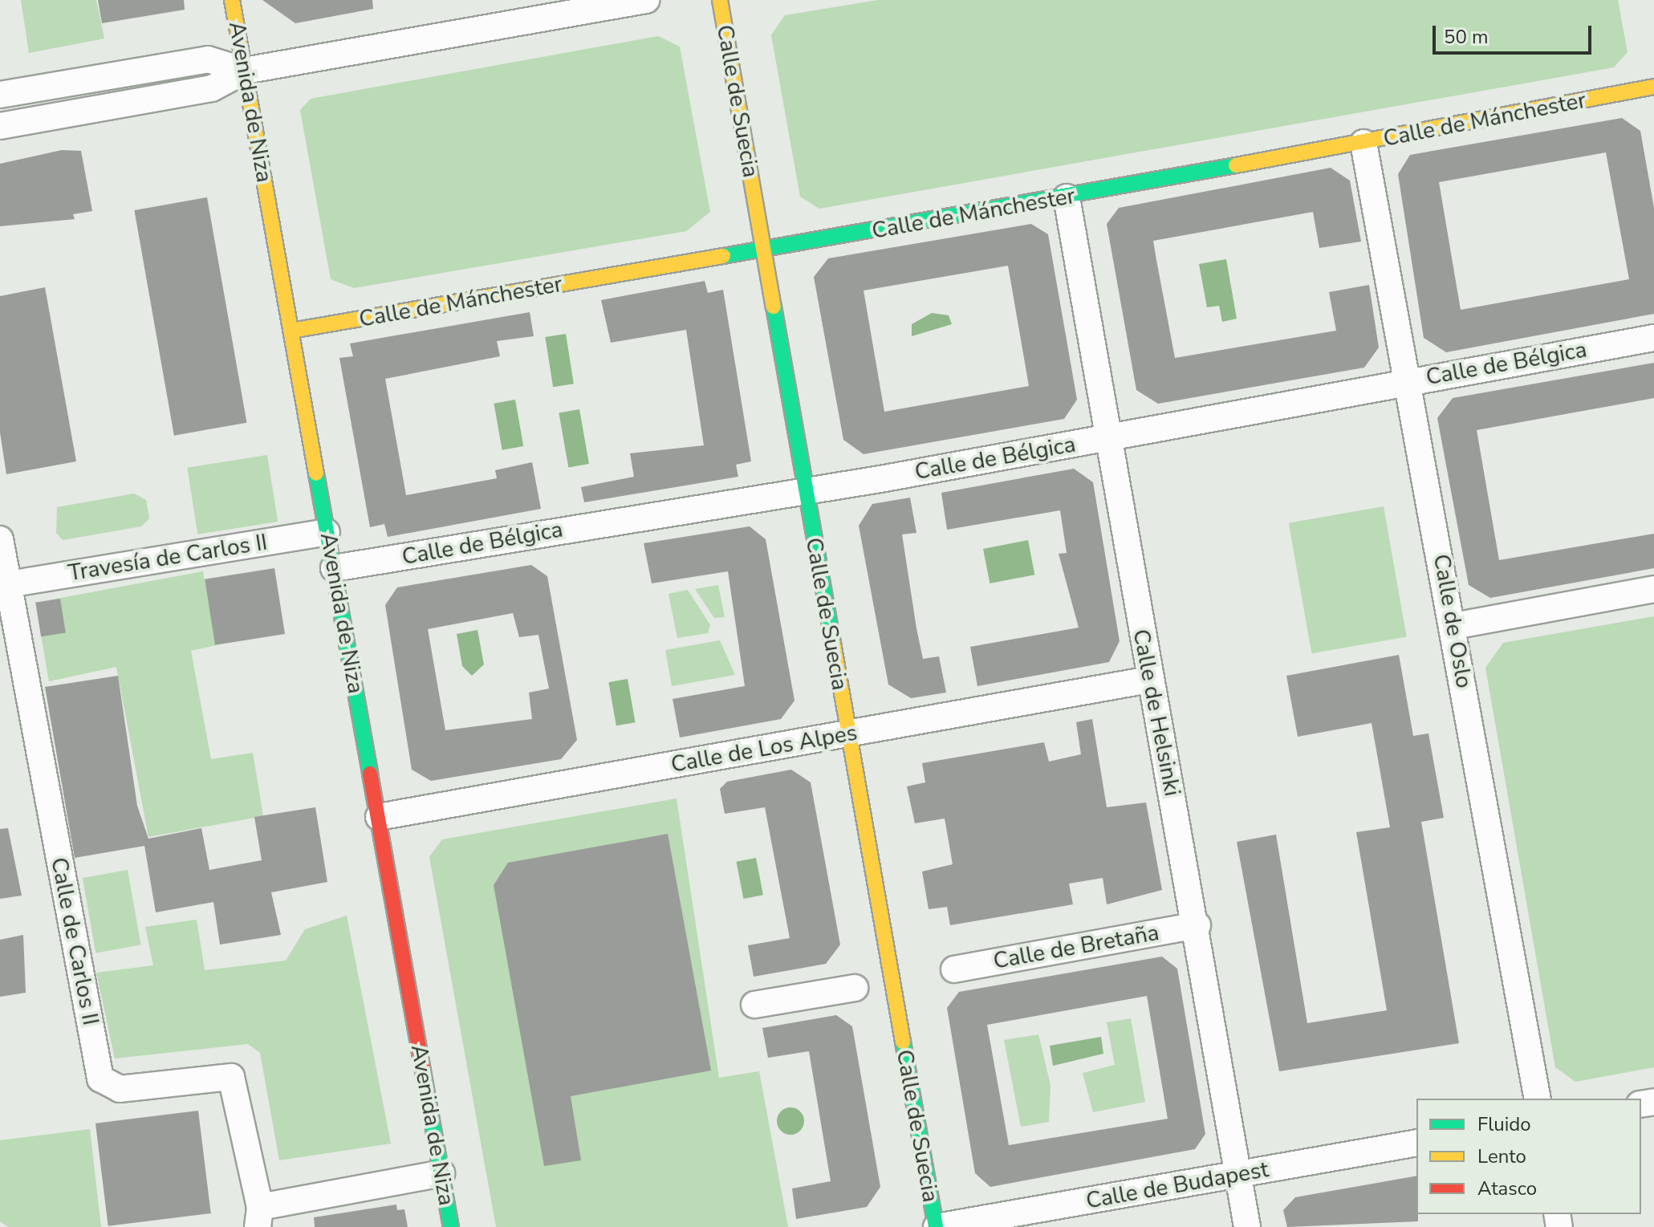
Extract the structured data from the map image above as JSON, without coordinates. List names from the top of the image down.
{
  "streets": {
    "street": [
      "Calle de Suecia",
      "Avenida de Niza",
      "Calle de Mánchester",
      "Calle de Bélgica",
      "Travesía de Carlos II",
      "Calle de Oslo",
      "Calle de Helsinki",
      "Calle de Los Alpes",
      "Calle de Carlos II",
      "Calle de Bretaña",
      "Calle de Budapest"
    ]
  },
  "crossings": [
    ["Calle de Suecia", "Calle de Mánchester"],
    ["Calle de Suecia", "Calle de Bélgica"],
    ["Calle de Suecia", "Calle de Los Alpes"],
    ["Calle de Suecia", "Calle de Budapest"],
    ["Avenida de Niza", "Calle de Mánchester"],
    ["Avenida de Niza", "Calle de Bélgica"],
    ["Avenida de Niza", "Travesía de Carlos II"],
    ["Avenida de Niza", "Calle de Los Alpes"],
    ["Calle de Mánchester", "Calle de Oslo"],
    ["Calle de Mánchester", "Calle de Helsinki"],
    ["Calle de Bélgica", "Calle de Oslo"],
    ["Calle de Bélgica", "Calle de Helsinki"],
    ["Travesía de Carlos II", "Calle de Carlos II"],
    ["Calle de Helsinki", "Calle de Los Alpes"],
    ["Calle de Helsinki", "Calle de Bretaña"],
    ["Calle de Helsinki", "Calle de Budapest"]
  ],
  "legend": ["Fluido", "Lento", "Atasco"],
  "scale_bar": "50 m"
}
